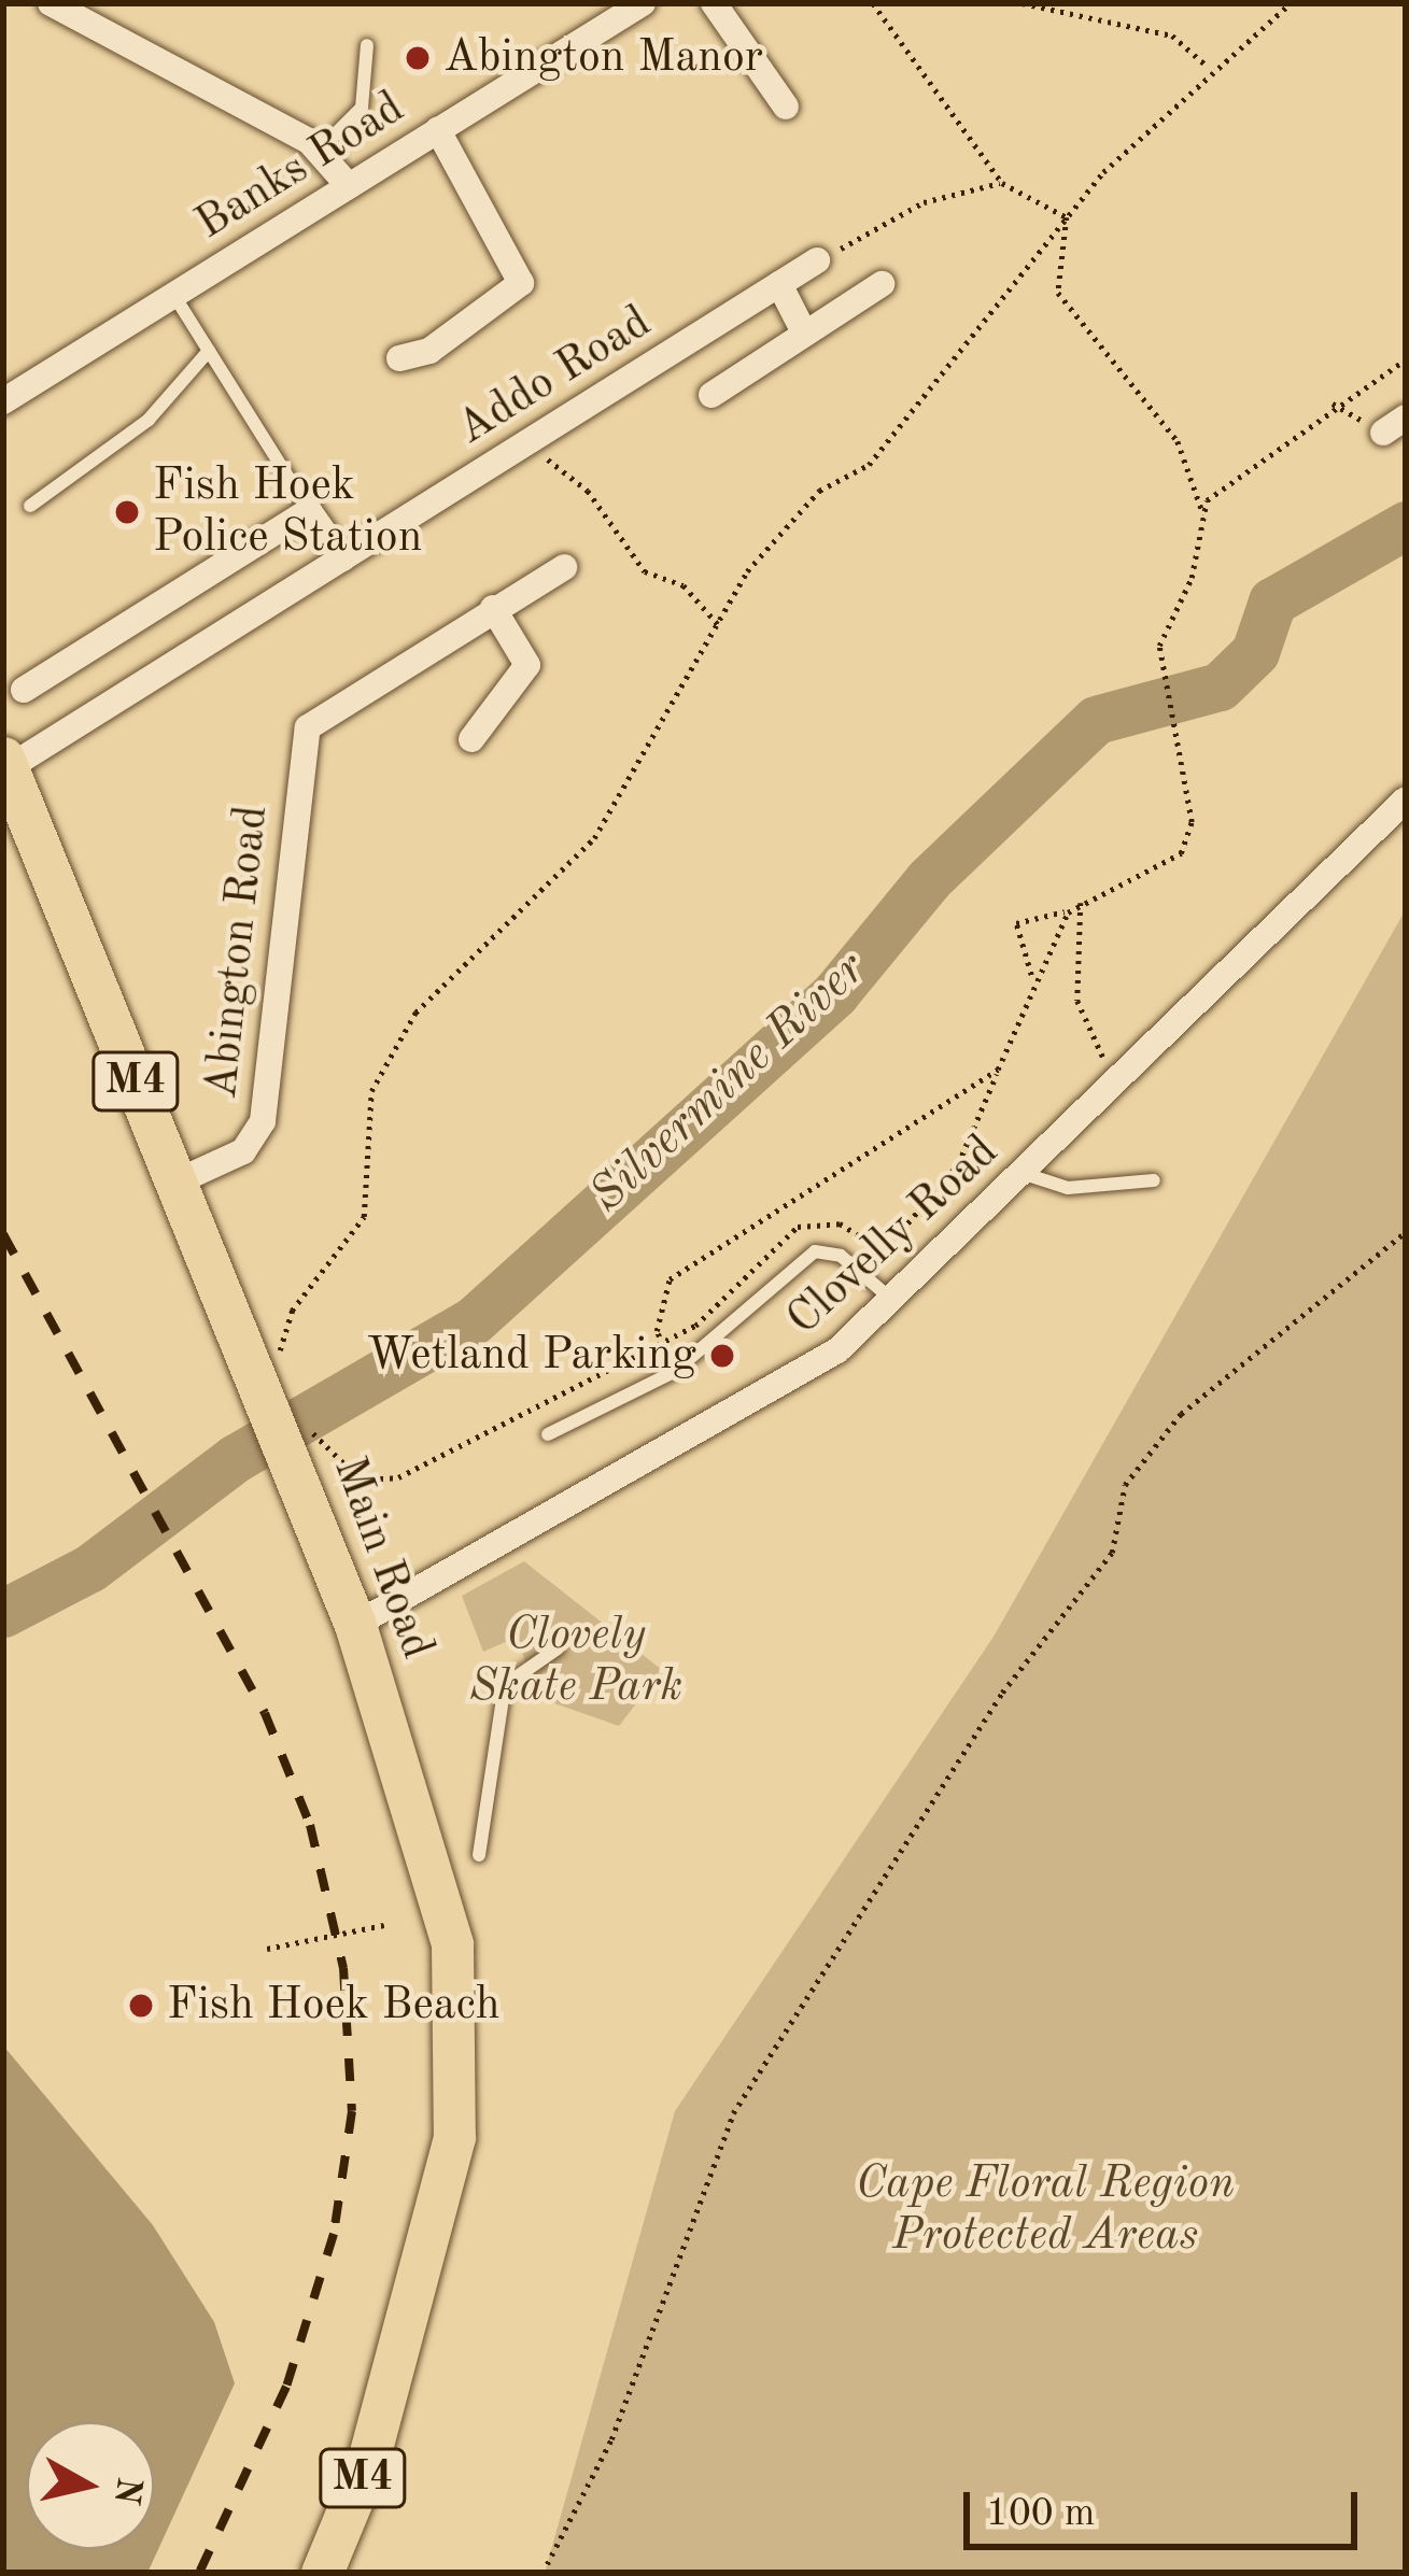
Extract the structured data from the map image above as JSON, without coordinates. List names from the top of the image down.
{
  "streets": {
    "main road": ["M4", "Main Road"],
    "street": [
      "Banks Road",
      "Addo Road",
      "Abington Road",
      "Clovelly Road"
    ]
  },
  "crossings": [
    ["Addo Road", "Main Road"],
    ["Abington Road", "Main Road"],
    ["Clovelly Road", "Main Road"]
  ],
  "water": ["Silvermine River"],
  "parks": ["Clovely Skate Park", "Cape Floral Region Protected Areas"],
  "places": [
    "Abington Manor",
    "Fish Hoek Police Station",
    "Wetland Parking",
    "Fish Hoek Beach"
  ],
  "scale_bar": "100 m",
  "north": "right"
}
